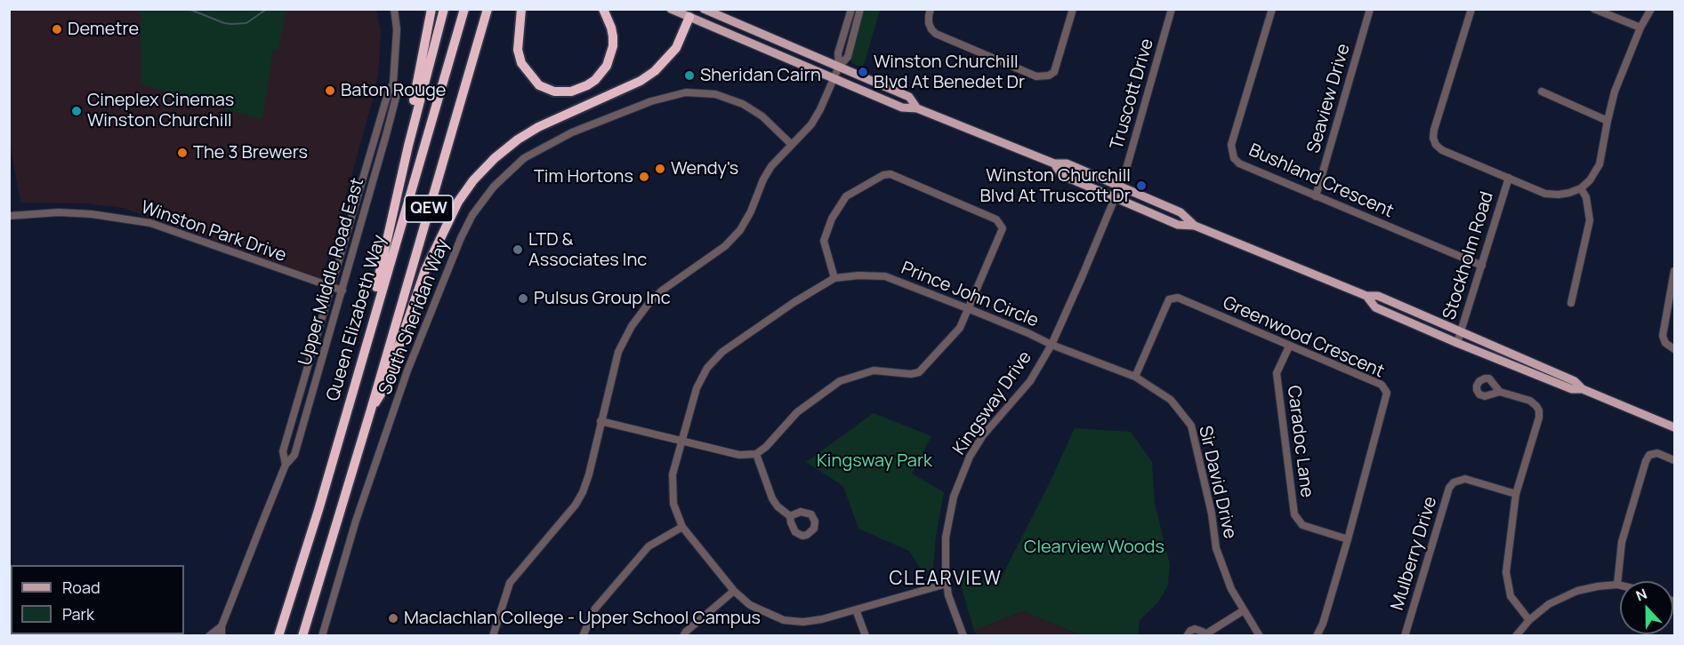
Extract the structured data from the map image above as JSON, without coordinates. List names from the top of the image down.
{
  "streets": {
    "highway": ["QEW", "Queen Elizabeth Way"],
    "street": [
      "Truscott Drive",
      "Seaview Drive",
      "Bushland Crescent",
      "Winston Park Drive",
      "Stockholm Road",
      "Upper Middle Road East",
      "Prince John Circle",
      "South Sheridan Way",
      "Greenwood Crescent",
      "Kingsway Drive",
      "Caradoc Lane",
      "Sir David Drive",
      "Mulberry Drive"
    ]
  },
  "crossings": [
    ["Truscott Drive", "Kingsway Drive"],
    ["Seaview Drive", "Bushland Crescent"],
    ["Bushland Crescent", "Stockholm Road"],
    ["Winston Park Drive", "Upper Middle Road East"],
    ["Prince John Circle", "Kingsway Drive"],
    ["Prince John Circle", "Sir David Drive"],
    ["Greenwood Crescent", "Caradoc Lane"],
    ["Greenwood Crescent", "Sir David Drive"],
    ["Kingsway Drive", "Sir David Drive"]
  ],
  "districts": ["CLEARVIEW"],
  "parks": ["Kingsway Park", "Clearview Woods"],
  "places": [
    "Demetre",
    "Winston Churchill Blvd At Benedet Dr",
    "Sheridan Cairn",
    "Baton Rouge",
    "Cineplex Cinemas Winston Churchill",
    "The 3 Brewers",
    "Wendy's",
    "Tim Hortons",
    "Winston Churchill Blvd At Truscott Dr",
    "LTD & Associates Inc",
    "Pulsus Group Inc",
    "Maclachlan College - Upper School Campus"
  ],
  "legend": ["Road", "Park"],
  "north": "top"
}
